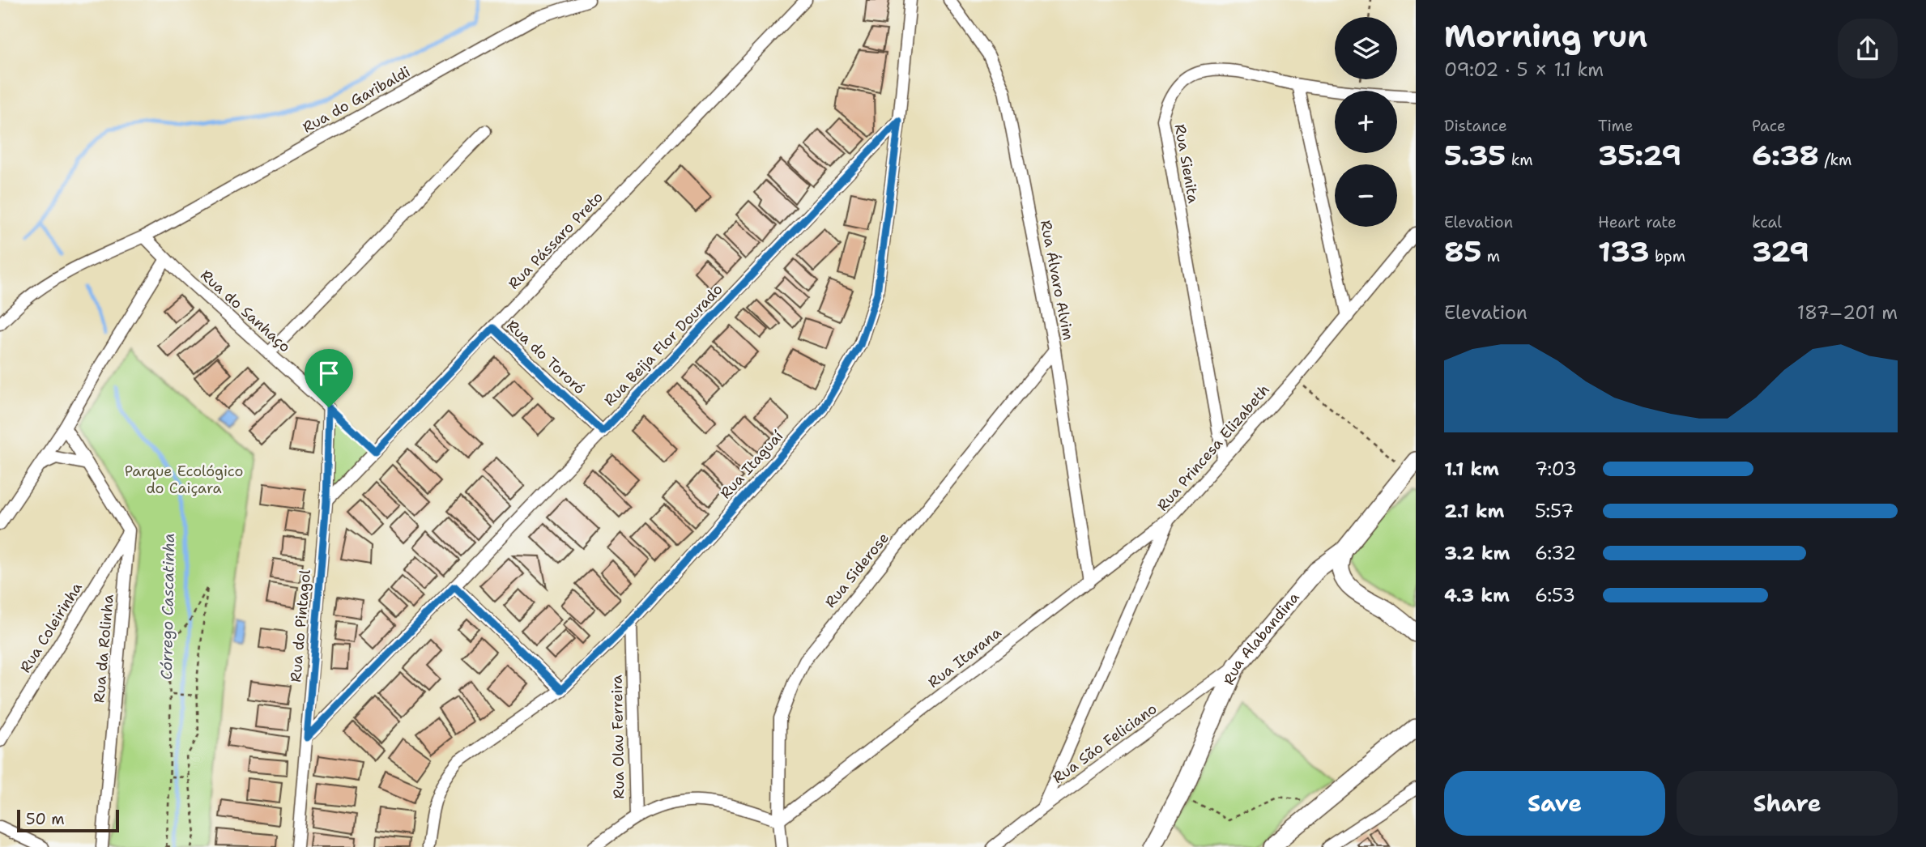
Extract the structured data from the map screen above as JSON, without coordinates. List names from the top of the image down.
{
  "streets": {
    "street": [
      "Rua do Garibaldi",
      "Rua Sienita",
      "Rua Pássaro Preto",
      "Rua Álvaro Alvim",
      "Rua do Sanhaço",
      "Rua Beija Flor Dourado",
      "Rua do Tororó",
      "Rua Princesa Elizabeth",
      "Rua Itaguaí",
      "Rua Siderose",
      "Rua do Pintagol",
      "Rua Coleirinha",
      "Rua Alabandina",
      "Rua da Rolinha",
      "Rua Itarana",
      "Rua Olau Ferreira",
      "Rua São Feliciano"
    ]
  },
  "crossings": [
    ["Rua do Garibaldi", "Rua do Sanhaço"],
    ["Rua Sienita", "Rua Princesa Elizabeth"],
    ["Rua Pássaro Preto", "Rua do Tororó"],
    ["Rua Pássaro Preto", "Rua do Pintagol"],
    ["Rua Álvaro Alvim", "Rua Siderose"],
    ["Rua Álvaro Alvim", "Rua Itarana"],
    ["Rua do Sanhaço", "Rua do Pintagol"],
    ["Rua Beija Flor Dourado", "Rua do Tororó"],
    ["Rua Beija Flor Dourado", "Rua Itaguaí"],
    ["Rua Beija Flor Dourado", "Rua do Pintagol"],
    ["Rua Princesa Elizabeth", "Rua Itarana"],
    ["Rua Princesa Elizabeth", "Rua São Feliciano"],
    ["Rua Itaguaí", "Rua Olau Ferreira"],
    ["Rua Siderose", "Rua Itarana"],
    ["Rua Coleirinha", "Rua da Rolinha"],
    ["Rua Alabandina", "Rua São Feliciano"]
  ],
  "water": ["Córrego Cascatinha"],
  "parks": ["Parque Ecológico do Caiçara"],
  "scale_bar": "50 m",
  "page": {
    "heading": ["Morning run", "09:02 · 5 × 1.1 km"],
    "map_buttons": ["+", "−"],
    "stats": [
      ["Distance", "5.35 km"],
      ["Time", "35:29"],
      ["Pace", "6:38 /km"],
      ["Elevation", "85 m"],
      ["Heart rate", "133 bpm"],
      ["kcal", "329"]
    ],
    "chart": ["Elevation", "187–201 m"],
    "list": [
      {
        "name": "1.1 km",
        "note": "7:03"
      },
      {
        "name": "2.1 km",
        "note": "5:57"
      },
      {
        "name": "3.2 km",
        "note": "6:32"
      },
      {
        "name": "4.3 km",
        "note": "6:53"
      }
    ],
    "buttons": ["Save", "Share"],
    "scale": "50 m"
  }
}
